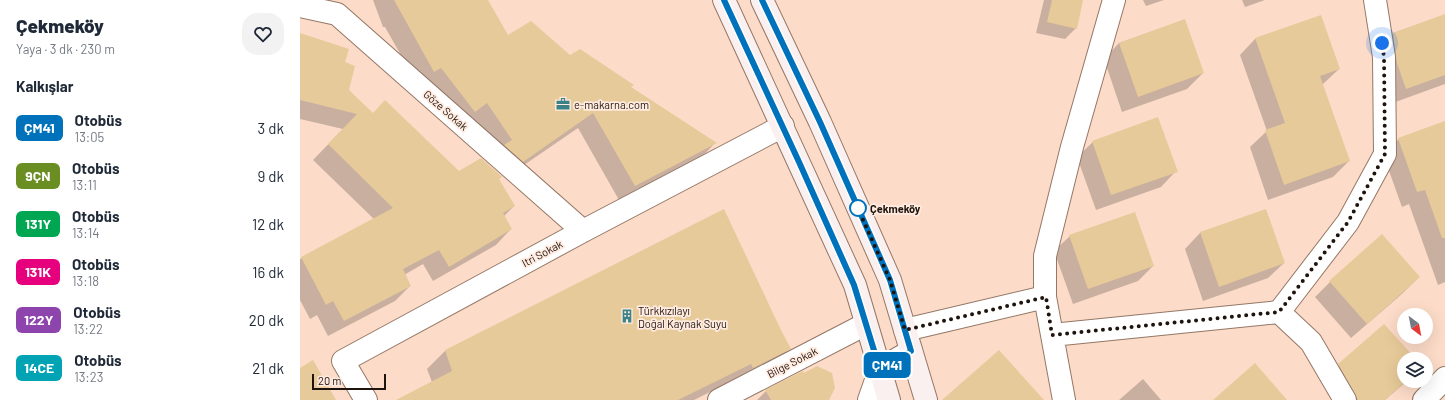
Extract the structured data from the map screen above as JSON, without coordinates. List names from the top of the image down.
{
  "streets": {
    "street": ["Göze Sokak", "Itri Sokak", "Bilge Sokak"]
  },
  "crossings": [
    ["Göze Sokak", "Itri Sokak"]
  ],
  "places": {
    "office": ["e-makarna.com"],
    "other": ["Çekmeköy"],
    "building": ["Türkkızılayı Doğal Kaynak Suyu"]
  },
  "lines": ["bus line ÇM41"],
  "scale_bar": "20 m",
  "north": "bottom right",
  "page": {
    "heading": [
      ["Çekmeköy", "Yaya · 3 dk · 230 m"],
      "Kalkışlar"
    ],
    "on_map": "ÇM41",
    "list": [
      {
        "mark": "ÇM41",
        "name": "Otobüs",
        "note": "13:05",
        "value": "3 dk"
      },
      {
        "mark": "9ÇN",
        "name": "Otobüs",
        "note": "13:11",
        "value": "9 dk"
      },
      {
        "mark": "131Y",
        "name": "Otobüs",
        "note": "13:14",
        "value": "12 dk"
      },
      {
        "mark": "131K",
        "name": "Otobüs",
        "note": "13:18",
        "value": "16 dk"
      },
      {
        "mark": "122Y",
        "name": "Otobüs",
        "note": "13:22",
        "value": "20 dk"
      },
      {
        "mark": "14CE",
        "name": "Otobüs",
        "note": "13:23",
        "value": "21 dk"
      }
    ],
    "scale": "20 m"
  }
}
